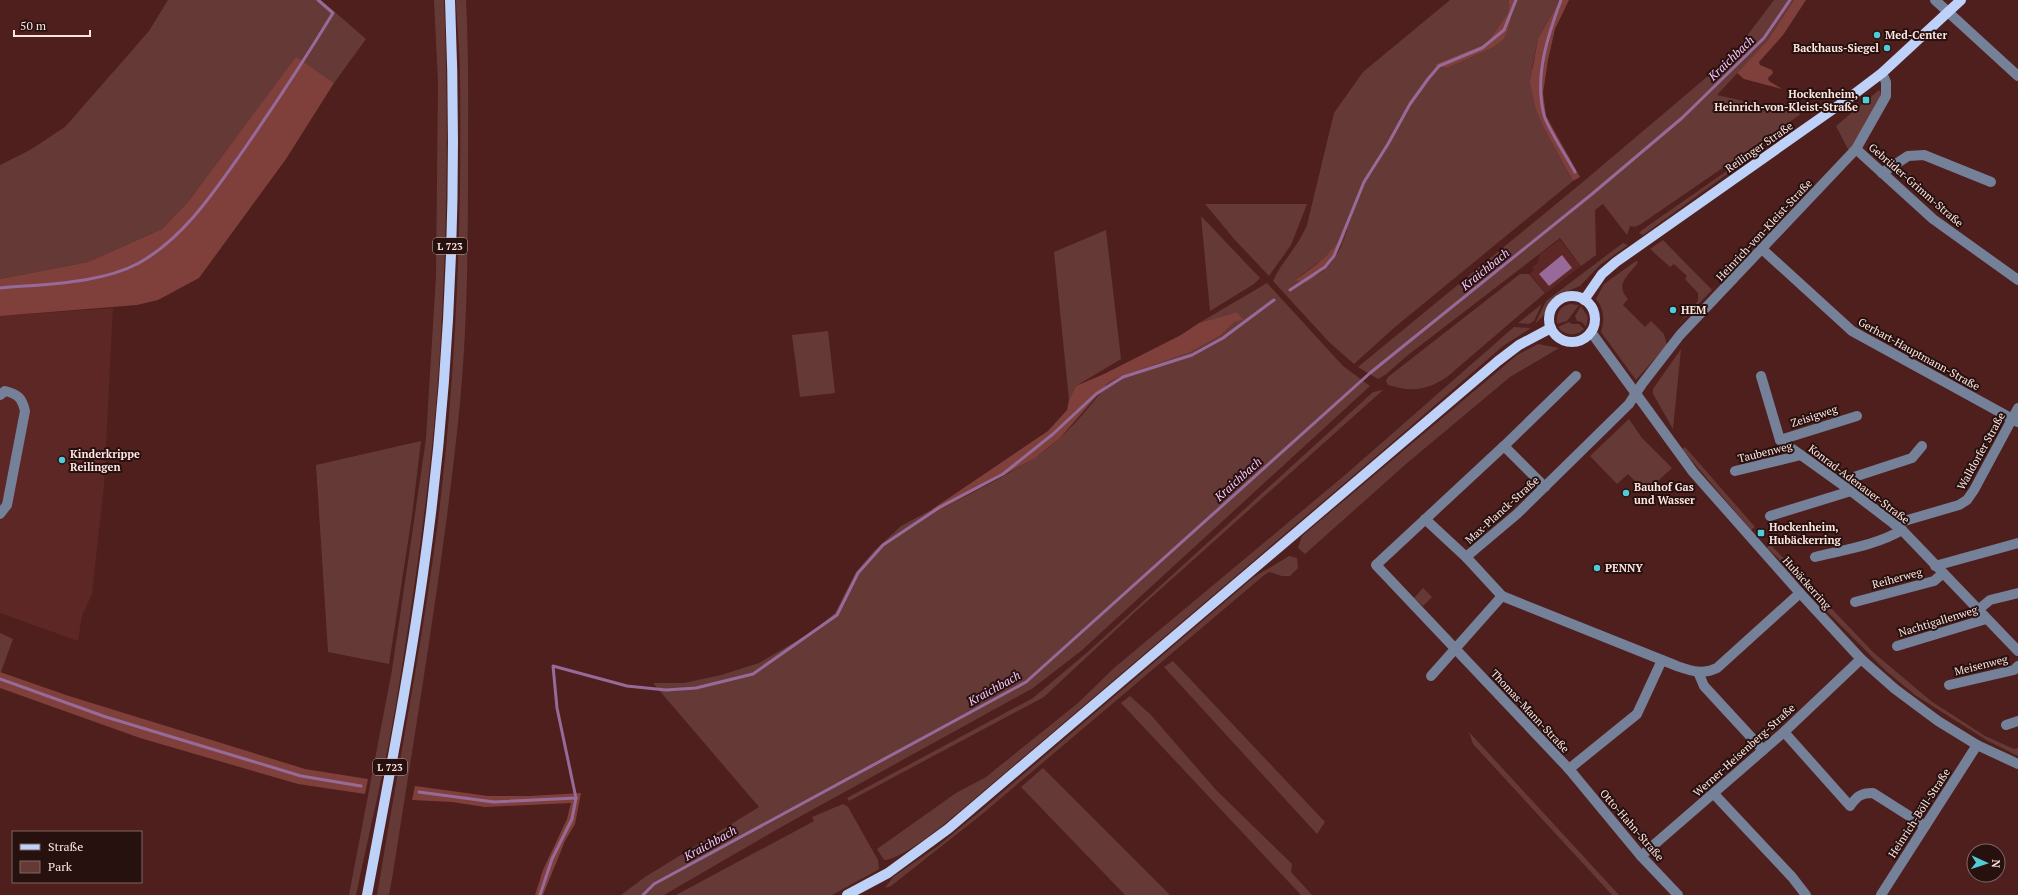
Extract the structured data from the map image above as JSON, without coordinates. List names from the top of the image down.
{
  "streets": {
    "main road": ["Reilinger Straße", "L 723"],
    "street": [
      "Gebrüder-Grimm-Straße",
      "Heinrich-von-Kleist-Straße",
      "Gerhart-Hauptmann-Straße",
      "Zeisigweg",
      "Walldorfer Straße",
      "Taubenweg",
      "Konrad-Adenauer-Straße",
      "Max-Planck-Straße",
      "Reiherweg",
      "Hubäckerring",
      "Nachtigallenweg",
      "Meisenweg",
      "Thomas-Mann-Straße",
      "Werner-Heisenberg-Straße",
      "Heinrich-Böll-Straße",
      "Otto-Hahn-Straße"
    ]
  },
  "crossings": [
    ["Reilinger Straße", "Heinrich-von-Kleist-Straße"],
    ["Reilinger Straße", "Hubäckerring"],
    ["Gebrüder-Grimm-Straße", "Heinrich-von-Kleist-Straße"],
    ["Heinrich-von-Kleist-Straße", "Gerhart-Hauptmann-Straße"],
    ["Heinrich-von-Kleist-Straße", "Max-Planck-Straße"],
    ["Heinrich-von-Kleist-Straße", "Hubäckerring"],
    ["Gerhart-Hauptmann-Straße", "Walldorfer Straße"],
    ["Zeisigweg", "Konrad-Adenauer-Straße"],
    ["Walldorfer Straße", "Konrad-Adenauer-Straße"],
    ["Taubenweg", "Konrad-Adenauer-Straße"],
    ["Konrad-Adenauer-Straße", "Reiherweg"],
    ["Konrad-Adenauer-Straße", "Nachtigallenweg"],
    ["Max-Planck-Straße", "Hubäckerring"],
    ["Max-Planck-Straße", "Thomas-Mann-Straße"],
    ["Hubäckerring", "Werner-Heisenberg-Straße"],
    ["Hubäckerring", "Heinrich-Böll-Straße"],
    ["Thomas-Mann-Straße", "Otto-Hahn-Straße"],
    ["Werner-Heisenberg-Straße", "Otto-Hahn-Straße"]
  ],
  "water": ["Kraichbach"],
  "places": {
    "other": [
      "Med-Center",
      "Backhaus-Siegel",
      "HEM",
      "Kinderkrippe Reilingen",
      "Bauhof Gas und Wasser",
      "PENNY"
    ],
    "transit": ["Hockenheim, Heinrich-von-Kleist-Straße", "Hockenheim, Hubäckerring"]
  },
  "legend": ["Straße", "Park"],
  "scale_bar": "50 m",
  "north": "right"
}
